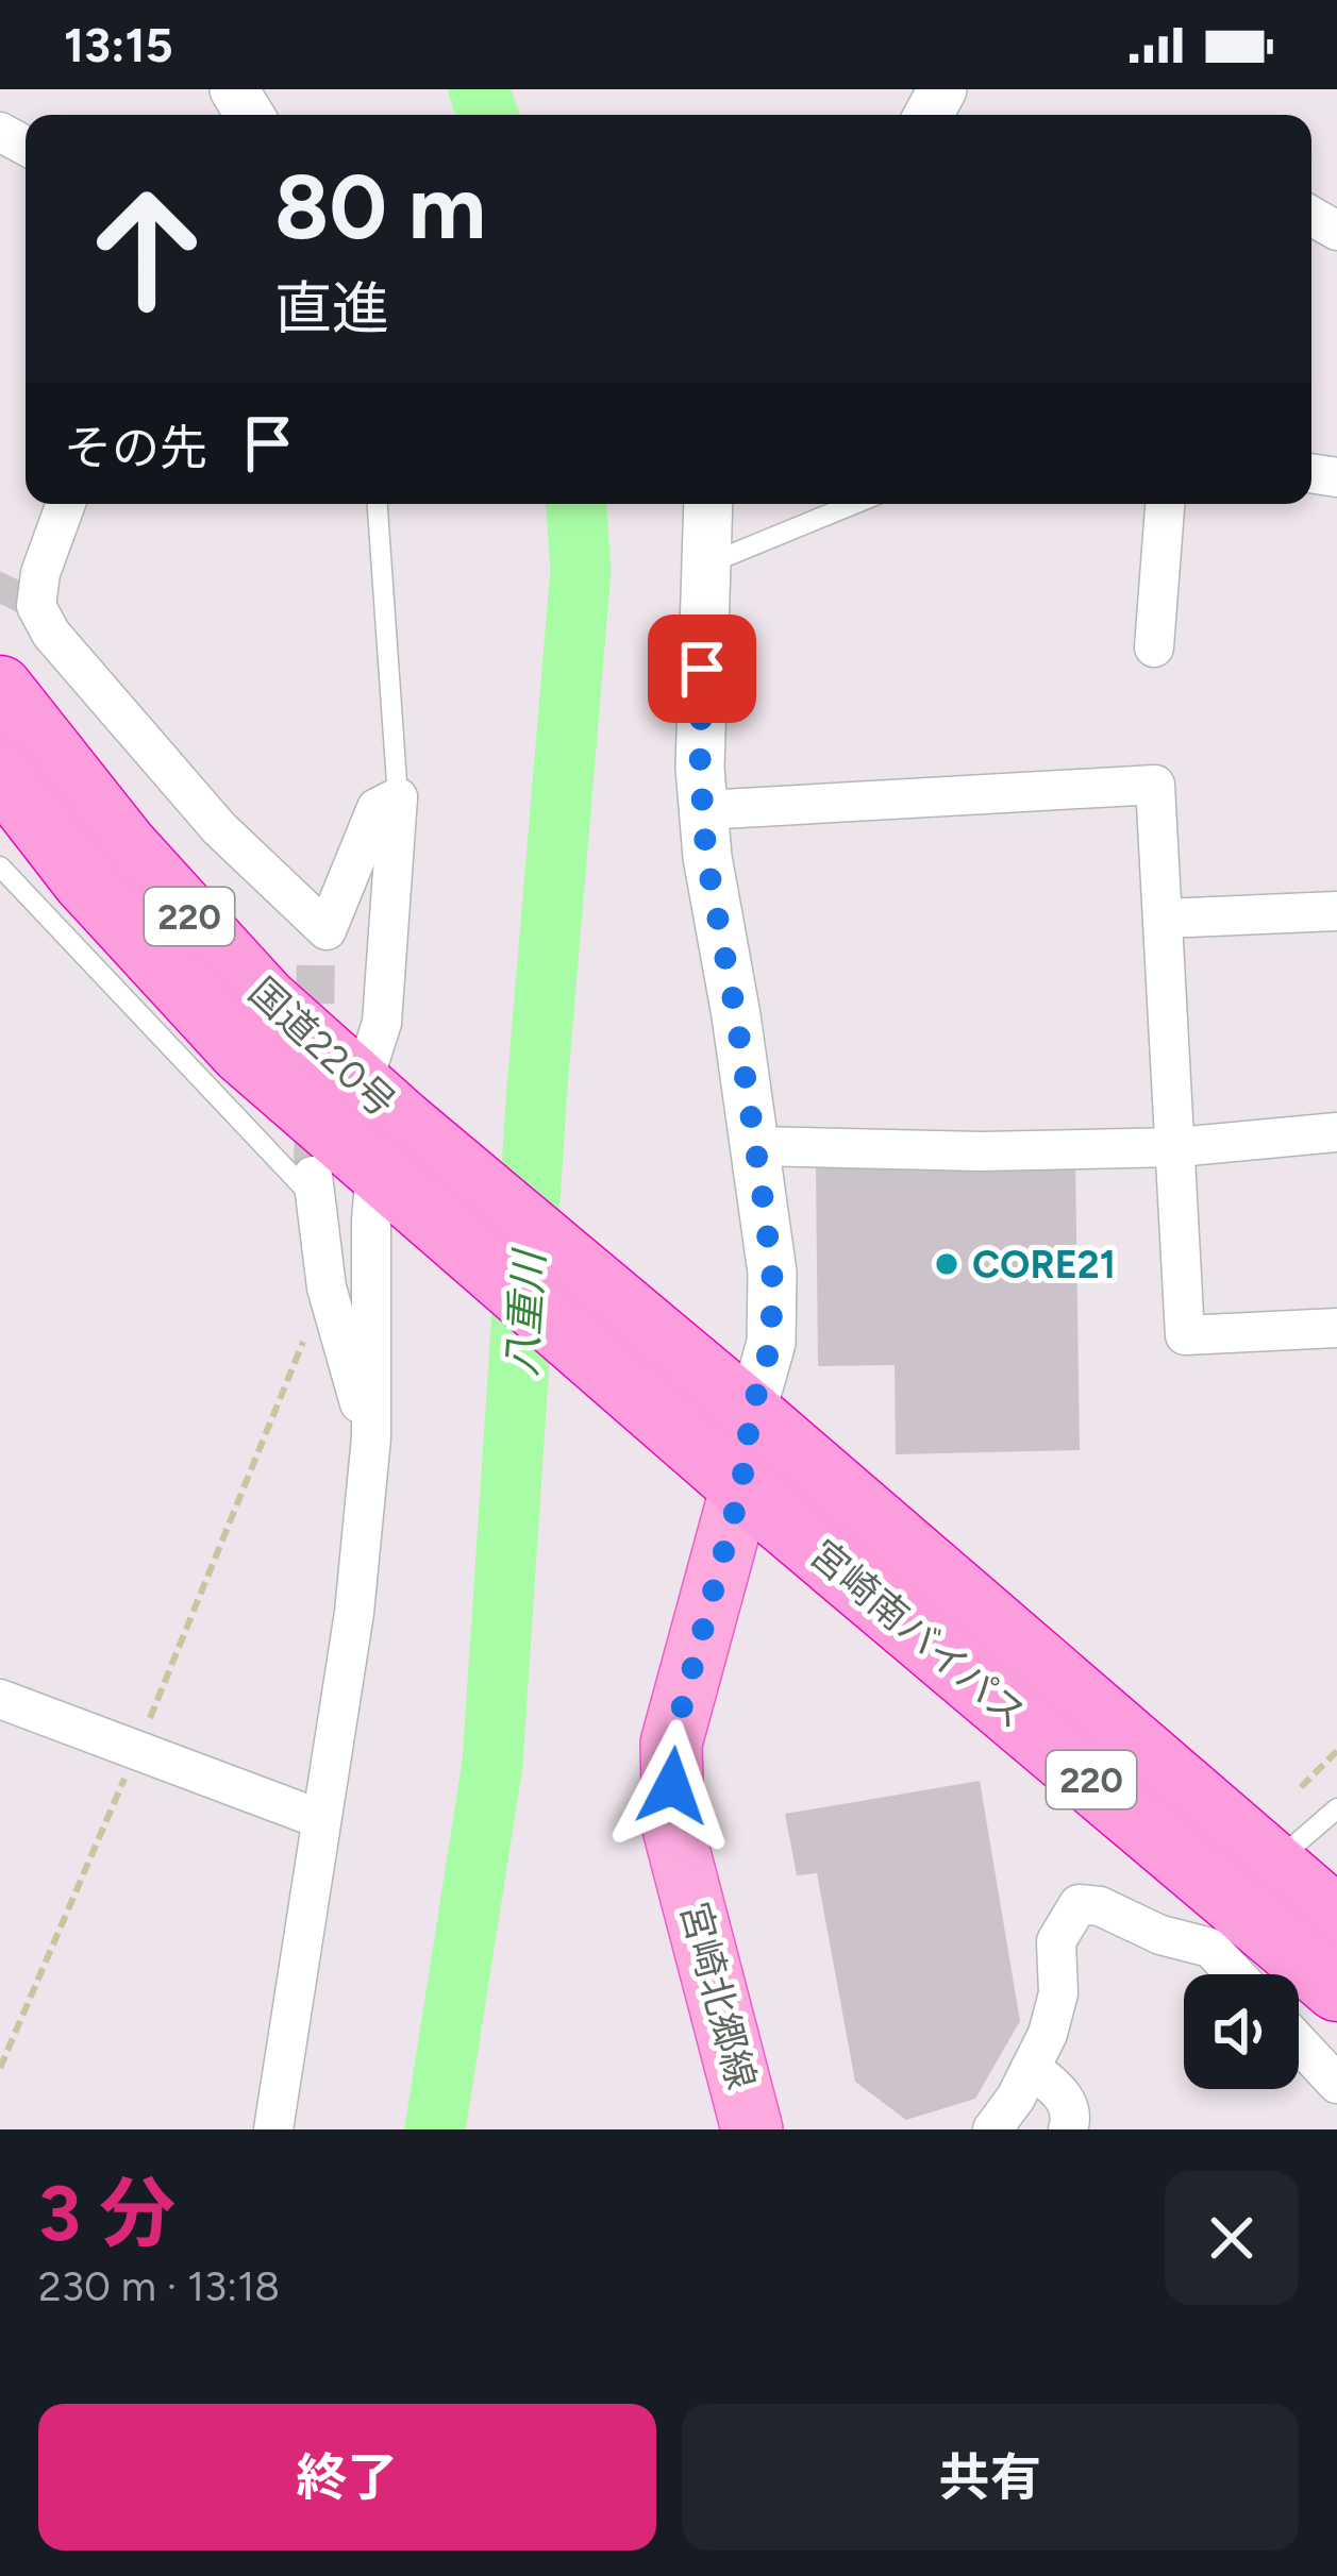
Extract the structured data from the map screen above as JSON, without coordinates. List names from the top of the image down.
{
  "streets": {
    "highway": ["220", "国道220号", "宮崎南バイパス"],
    "main road": ["宮崎北郷線"]
  },
  "crossings": [
    ["国道220号", "宮崎南バイパス"],
    ["宮崎南バイパス", "宮崎北郷線"]
  ],
  "water": ["八重川"],
  "places": ["CORE21"],
  "page": {
    "status": "13:15",
    "turn": ["80 m", "直進"],
    "then": "その先",
    "heading": ["3 分", "230 m · 13:18"],
    "buttons": ["終了", "共有"]
  }
}
